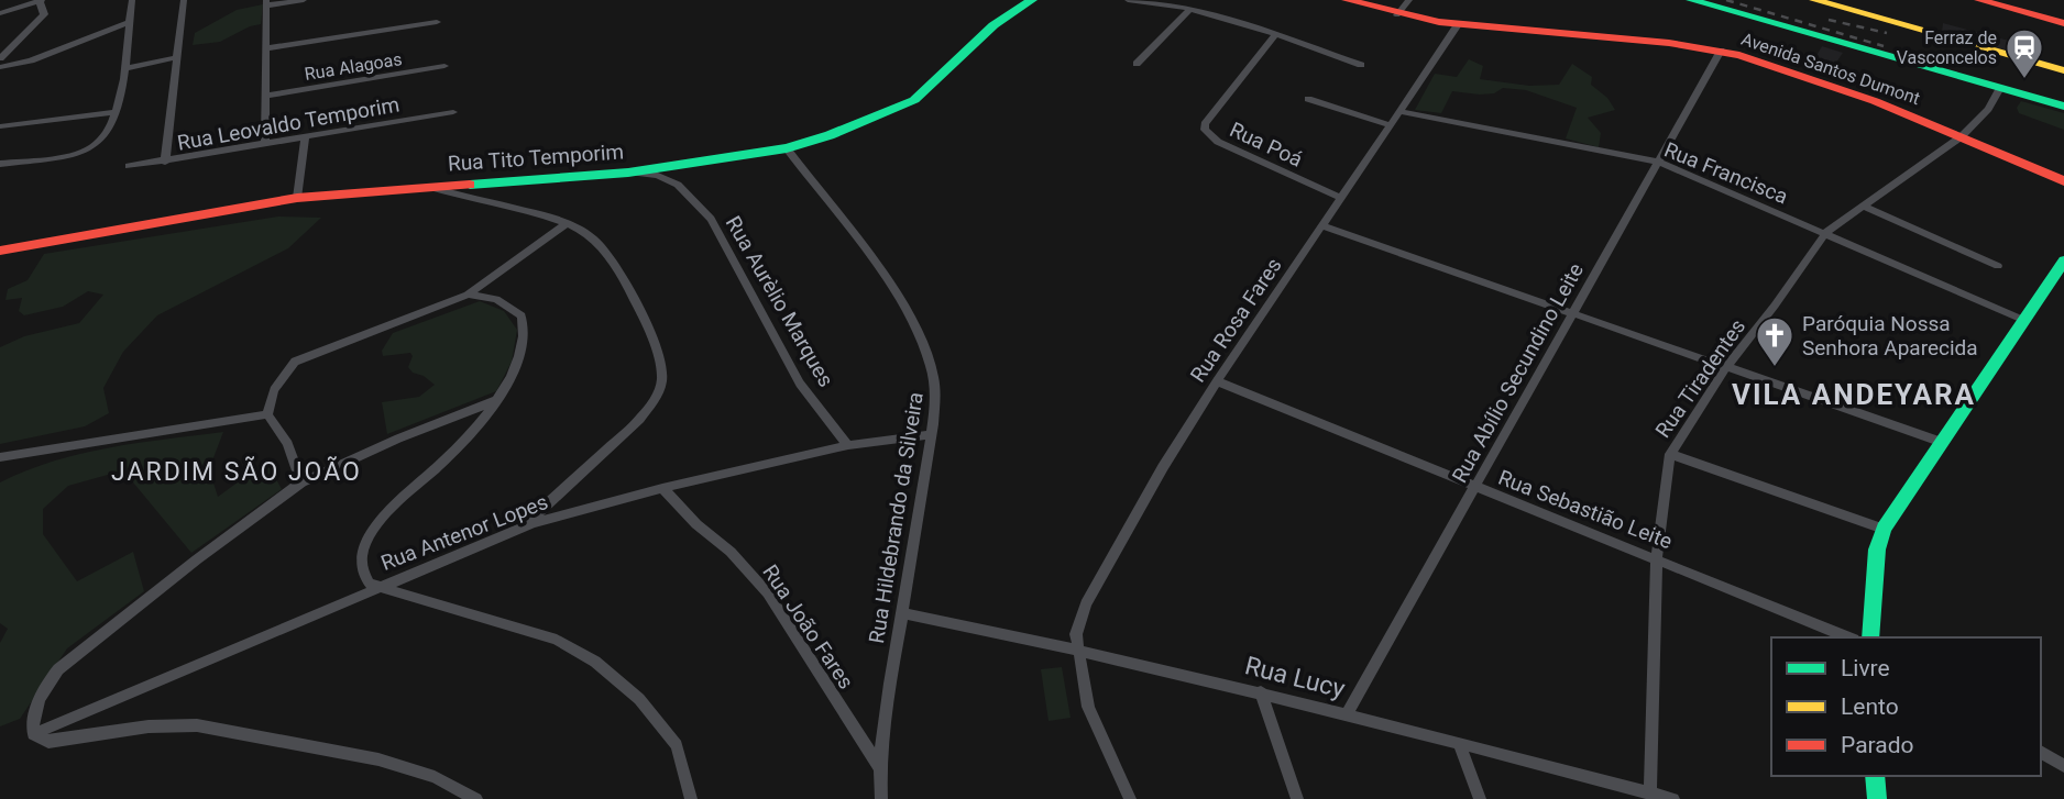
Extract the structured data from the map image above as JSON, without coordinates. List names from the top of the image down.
{
  "streets": {
    "main road": ["Avenida Santos Dumont", "Rua Tito Temporim"],
    "street": [
      "Rua Alagoas",
      "Rua Leovaldo Temporim",
      "Rua Poá",
      "Rua Francisca",
      "Rua Aurèlio Marques",
      "Rua Rosa Fares",
      "Rua Abílio Secundino Leite",
      "Rua Tiradentes",
      "Rua Sebastião Leite",
      "Rua Hildebrando da Silveira",
      "Rua Antenor Lopes",
      "Rua João Fares",
      "Rua Lucy"
    ]
  },
  "crossings": [
    ["Avenida Santos Dumont", "Rua Rosa Fares"],
    ["Avenida Santos Dumont", "Rua Abílio Secundino Leite"],
    ["Avenida Santos Dumont", "Rua Tiradentes"],
    ["Rua Poá", "Rua Rosa Fares"],
    ["Rua Tito Temporim", "Rua Aurèlio Marques"],
    ["Rua Tito Temporim", "Rua Hildebrando da Silveira"],
    ["Rua Francisca", "Rua Rosa Fares"],
    ["Rua Francisca", "Rua Abílio Secundino Leite"],
    ["Rua Francisca", "Rua Tiradentes"],
    ["Rua Aurèlio Marques", "Rua Antenor Lopes"],
    ["Rua Rosa Fares", "Rua Sebastião Leite"],
    ["Rua Rosa Fares", "Rua Lucy"],
    ["Rua Abílio Secundino Leite", "Rua Sebastião Leite"],
    ["Rua Abílio Secundino Leite", "Rua Lucy"],
    ["Rua Tiradentes", "Rua Sebastião Leite"],
    ["Rua Tiradentes", "Rua Lucy"],
    ["Rua Hildebrando da Silveira", "Rua Antenor Lopes"],
    ["Rua Hildebrando da Silveira", "Rua João Fares"],
    ["Rua Hildebrando da Silveira", "Rua Lucy"],
    ["Rua Antenor Lopes", "Rua João Fares"]
  ],
  "districts": ["VILA ANDEYARA", "JARDIM SÃO JOÃO"],
  "places": {
    "station": ["Ferraz de Vasconcelos"],
    "church": ["Paróquia Nossa Senhora Aparecida"]
  },
  "legend": ["Livre", "Lento", "Parado"]
}
